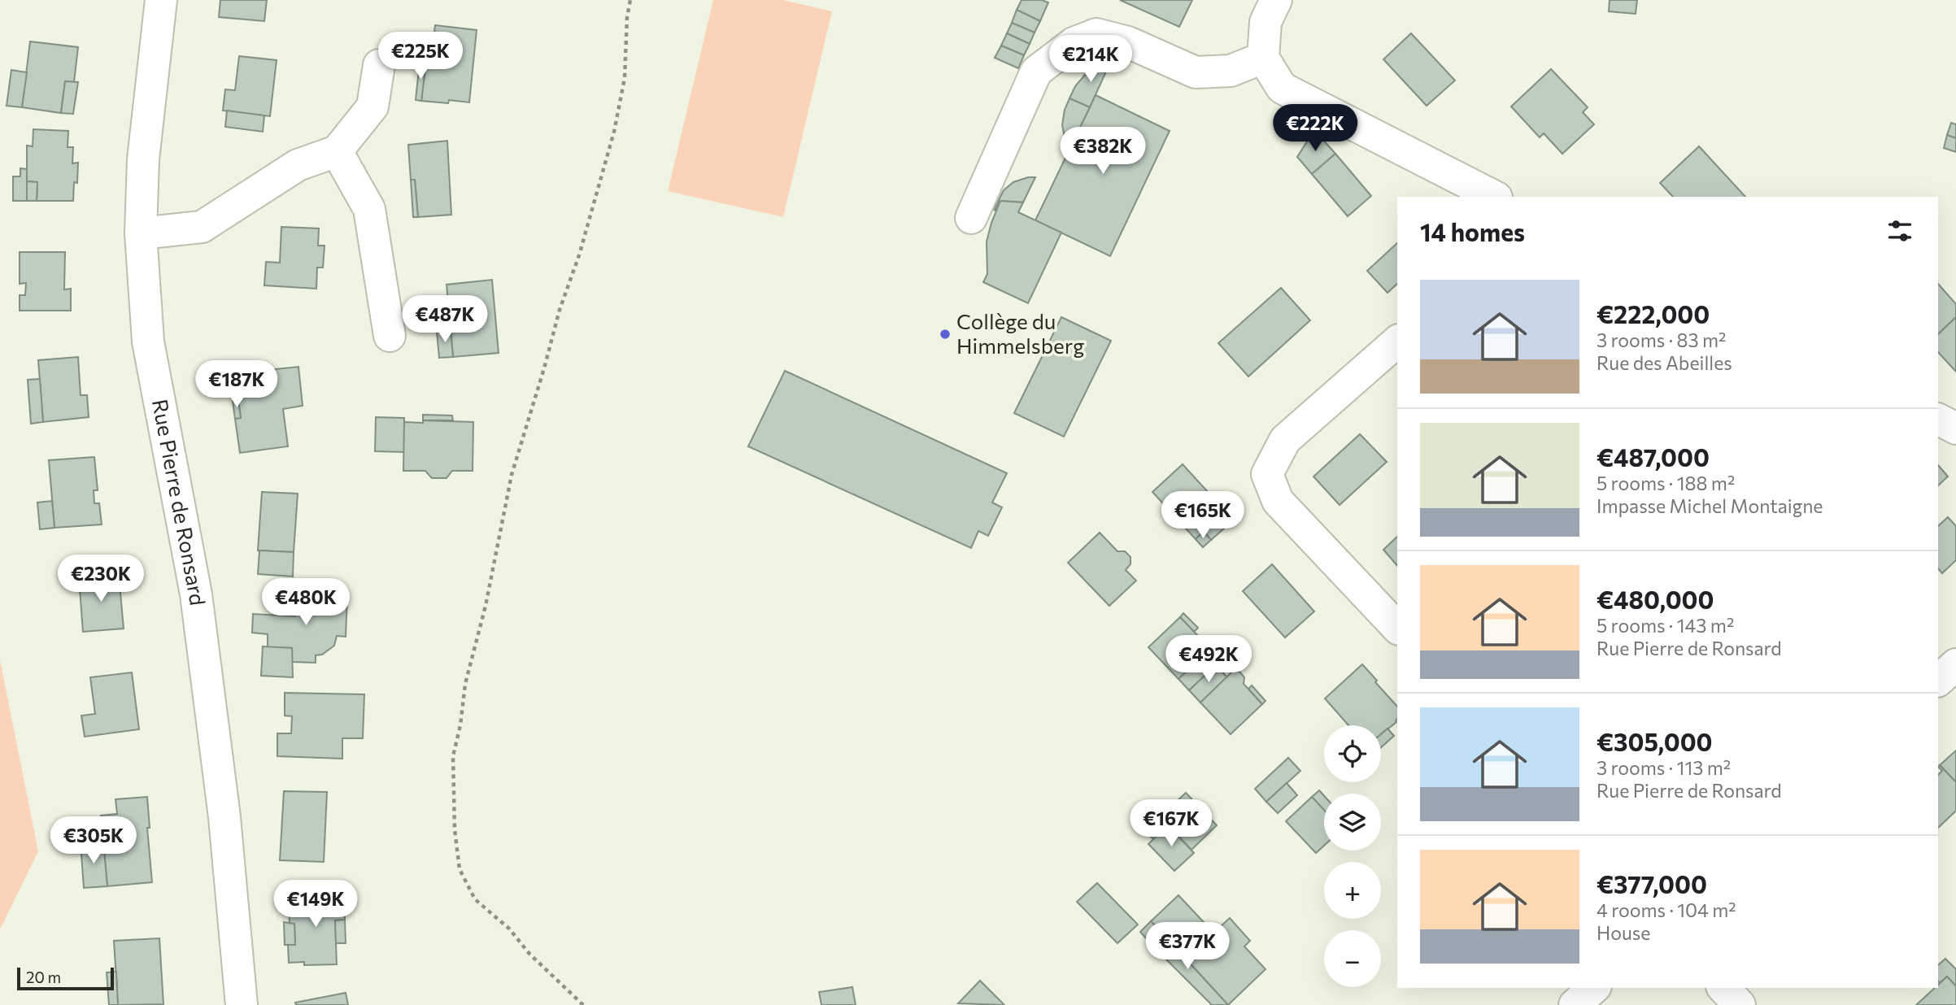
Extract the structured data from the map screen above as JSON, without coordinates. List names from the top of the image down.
{
  "streets": {
    "street": ["Rue Pierre de Ronsard"]
  },
  "places": ["Collège du Himmelsberg"],
  "scale_bar": "20 m",
  "page": {
    "price": [
      "€225K",
      "€214K",
      "€222K",
      "€382K",
      "€487K",
      "€187K",
      "€165K",
      "€230K",
      "€480K",
      "€492K",
      "€167K",
      "€305K",
      "€149K",
      "€377K"
    ],
    "heading": "14 homes",
    "list": [
      {
        "name": "€222,000",
        "note": "3 rooms · 83 m² · Rue des Abeilles"
      },
      {
        "name": "€487,000",
        "note": "5 rooms · 188 m² · Impasse Michel Montaigne"
      },
      {
        "name": "€480,000",
        "note": "5 rooms · 143 m² · Rue Pierre de Ronsard"
      },
      {
        "name": "€305,000",
        "note": "3 rooms · 113 m² · Rue Pierre de Ronsard"
      },
      {
        "name": "€377,000",
        "note": "4 rooms · 104 m² · House"
      }
    ],
    "map_buttons": ["+", "−"],
    "scale": "20 m"
  }
}
